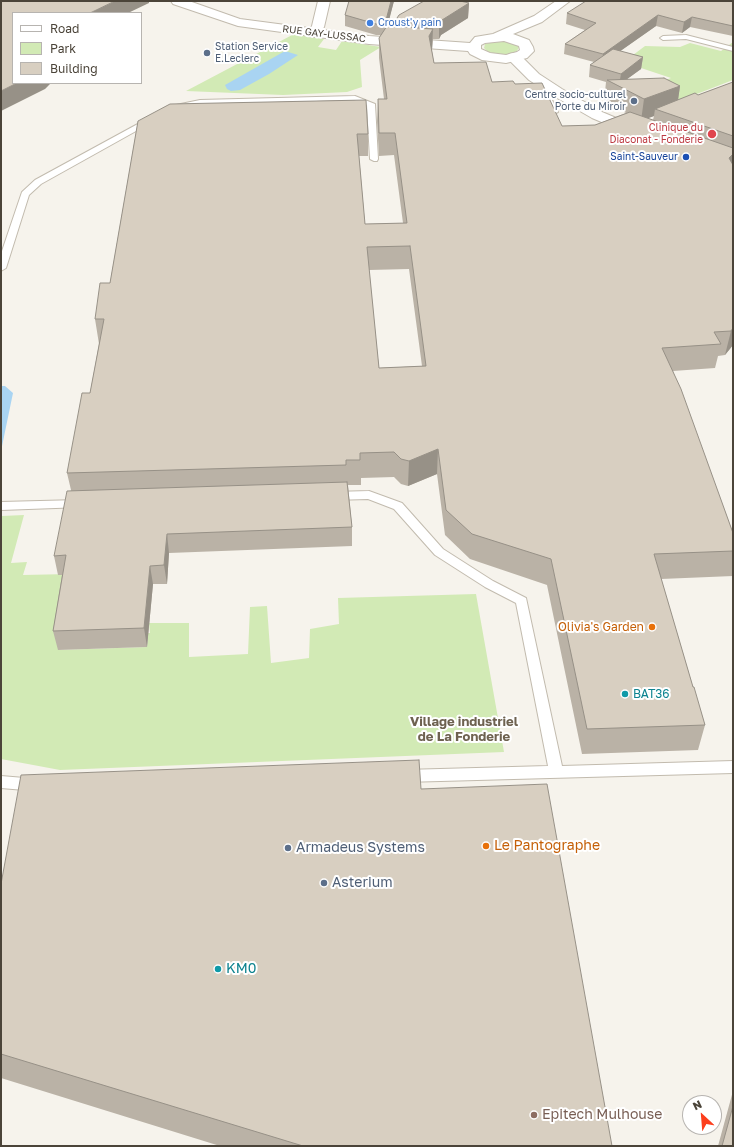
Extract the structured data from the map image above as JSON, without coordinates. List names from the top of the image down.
{
  "streets": {
    "street": ["RUE GAY-LUSSAC"]
  },
  "districts": ["Village industriel de La Fonderie"],
  "places": [
    "Croust'y pain",
    "Station Service E.Leclerc",
    "Centre socio-culturel Porte du Miroir",
    "Clinique du Diaconat - Fonderie",
    "Saint-Sauveur",
    "Olivia's Garden",
    "BAT36",
    "Le Pantographe",
    "Armadeus Systems",
    "Asterium",
    "KM0",
    "Epitech Mulhouse"
  ],
  "legend": ["Road", "Park", "Building"],
  "north": "top left"
}
